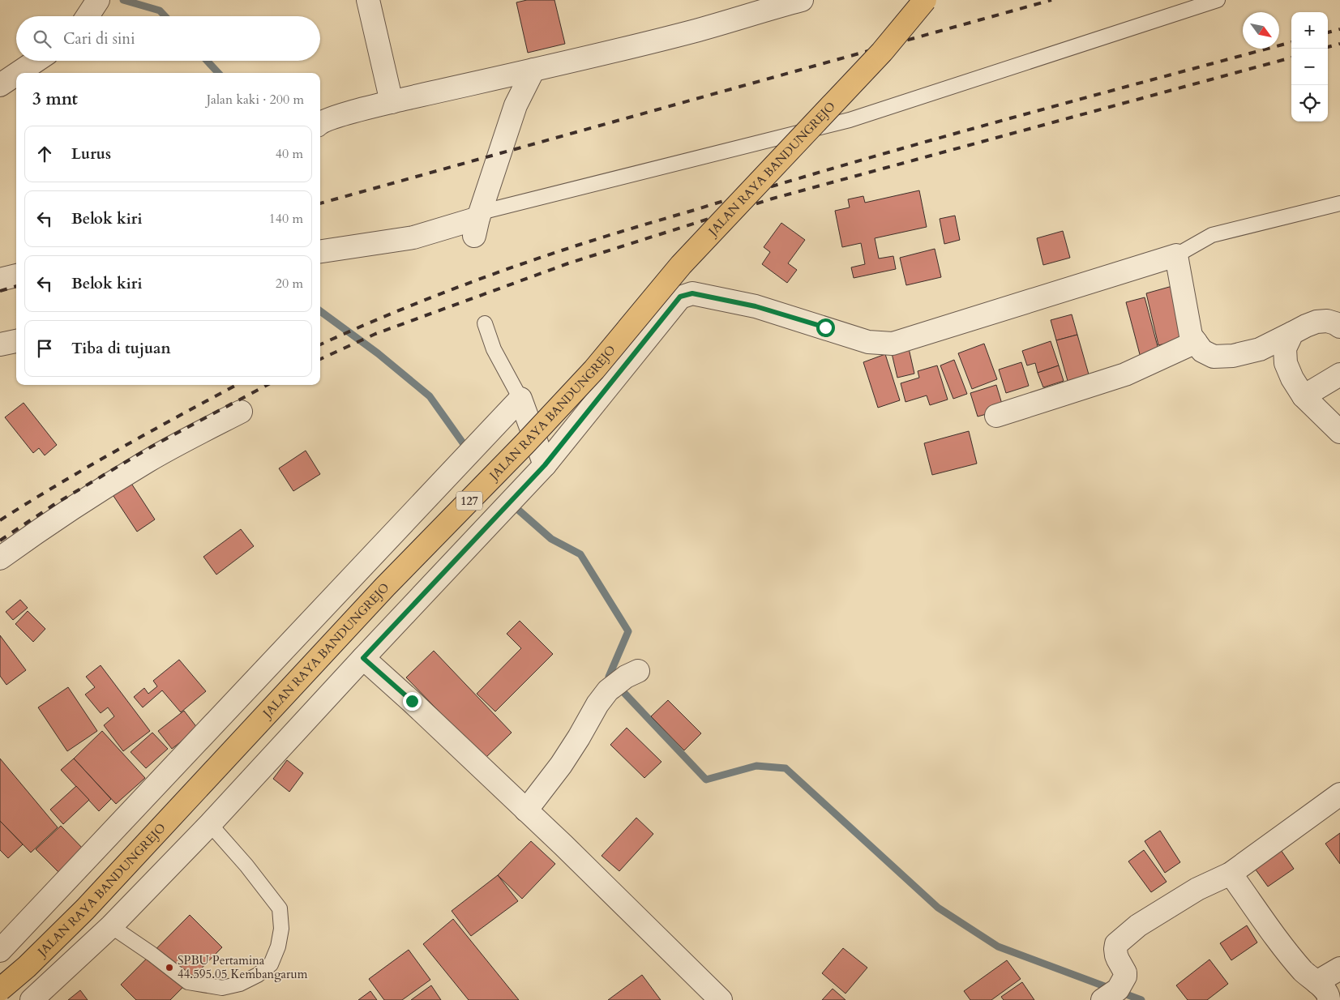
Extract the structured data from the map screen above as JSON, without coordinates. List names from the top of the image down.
{
  "streets": {
    "main road": ["JALAN RAYA BANDUNGREJO", "127"]
  },
  "places": ["SPBU Pertamina 44.595.05 Kembangarum"],
  "north": "bottom right",
  "page": {
    "map_buttons": ["+", "−"],
    "search": "Cari di sini",
    "heading": ["3 mnt", "Jalan kaki · 200 m"],
    "list": [
      ["Lurus", "40 m"],
      ["Belok kiri", "140 m"],
      ["Belok kiri", "20 m"],
      "Tiba di tujuan"
    ]
  }
}
